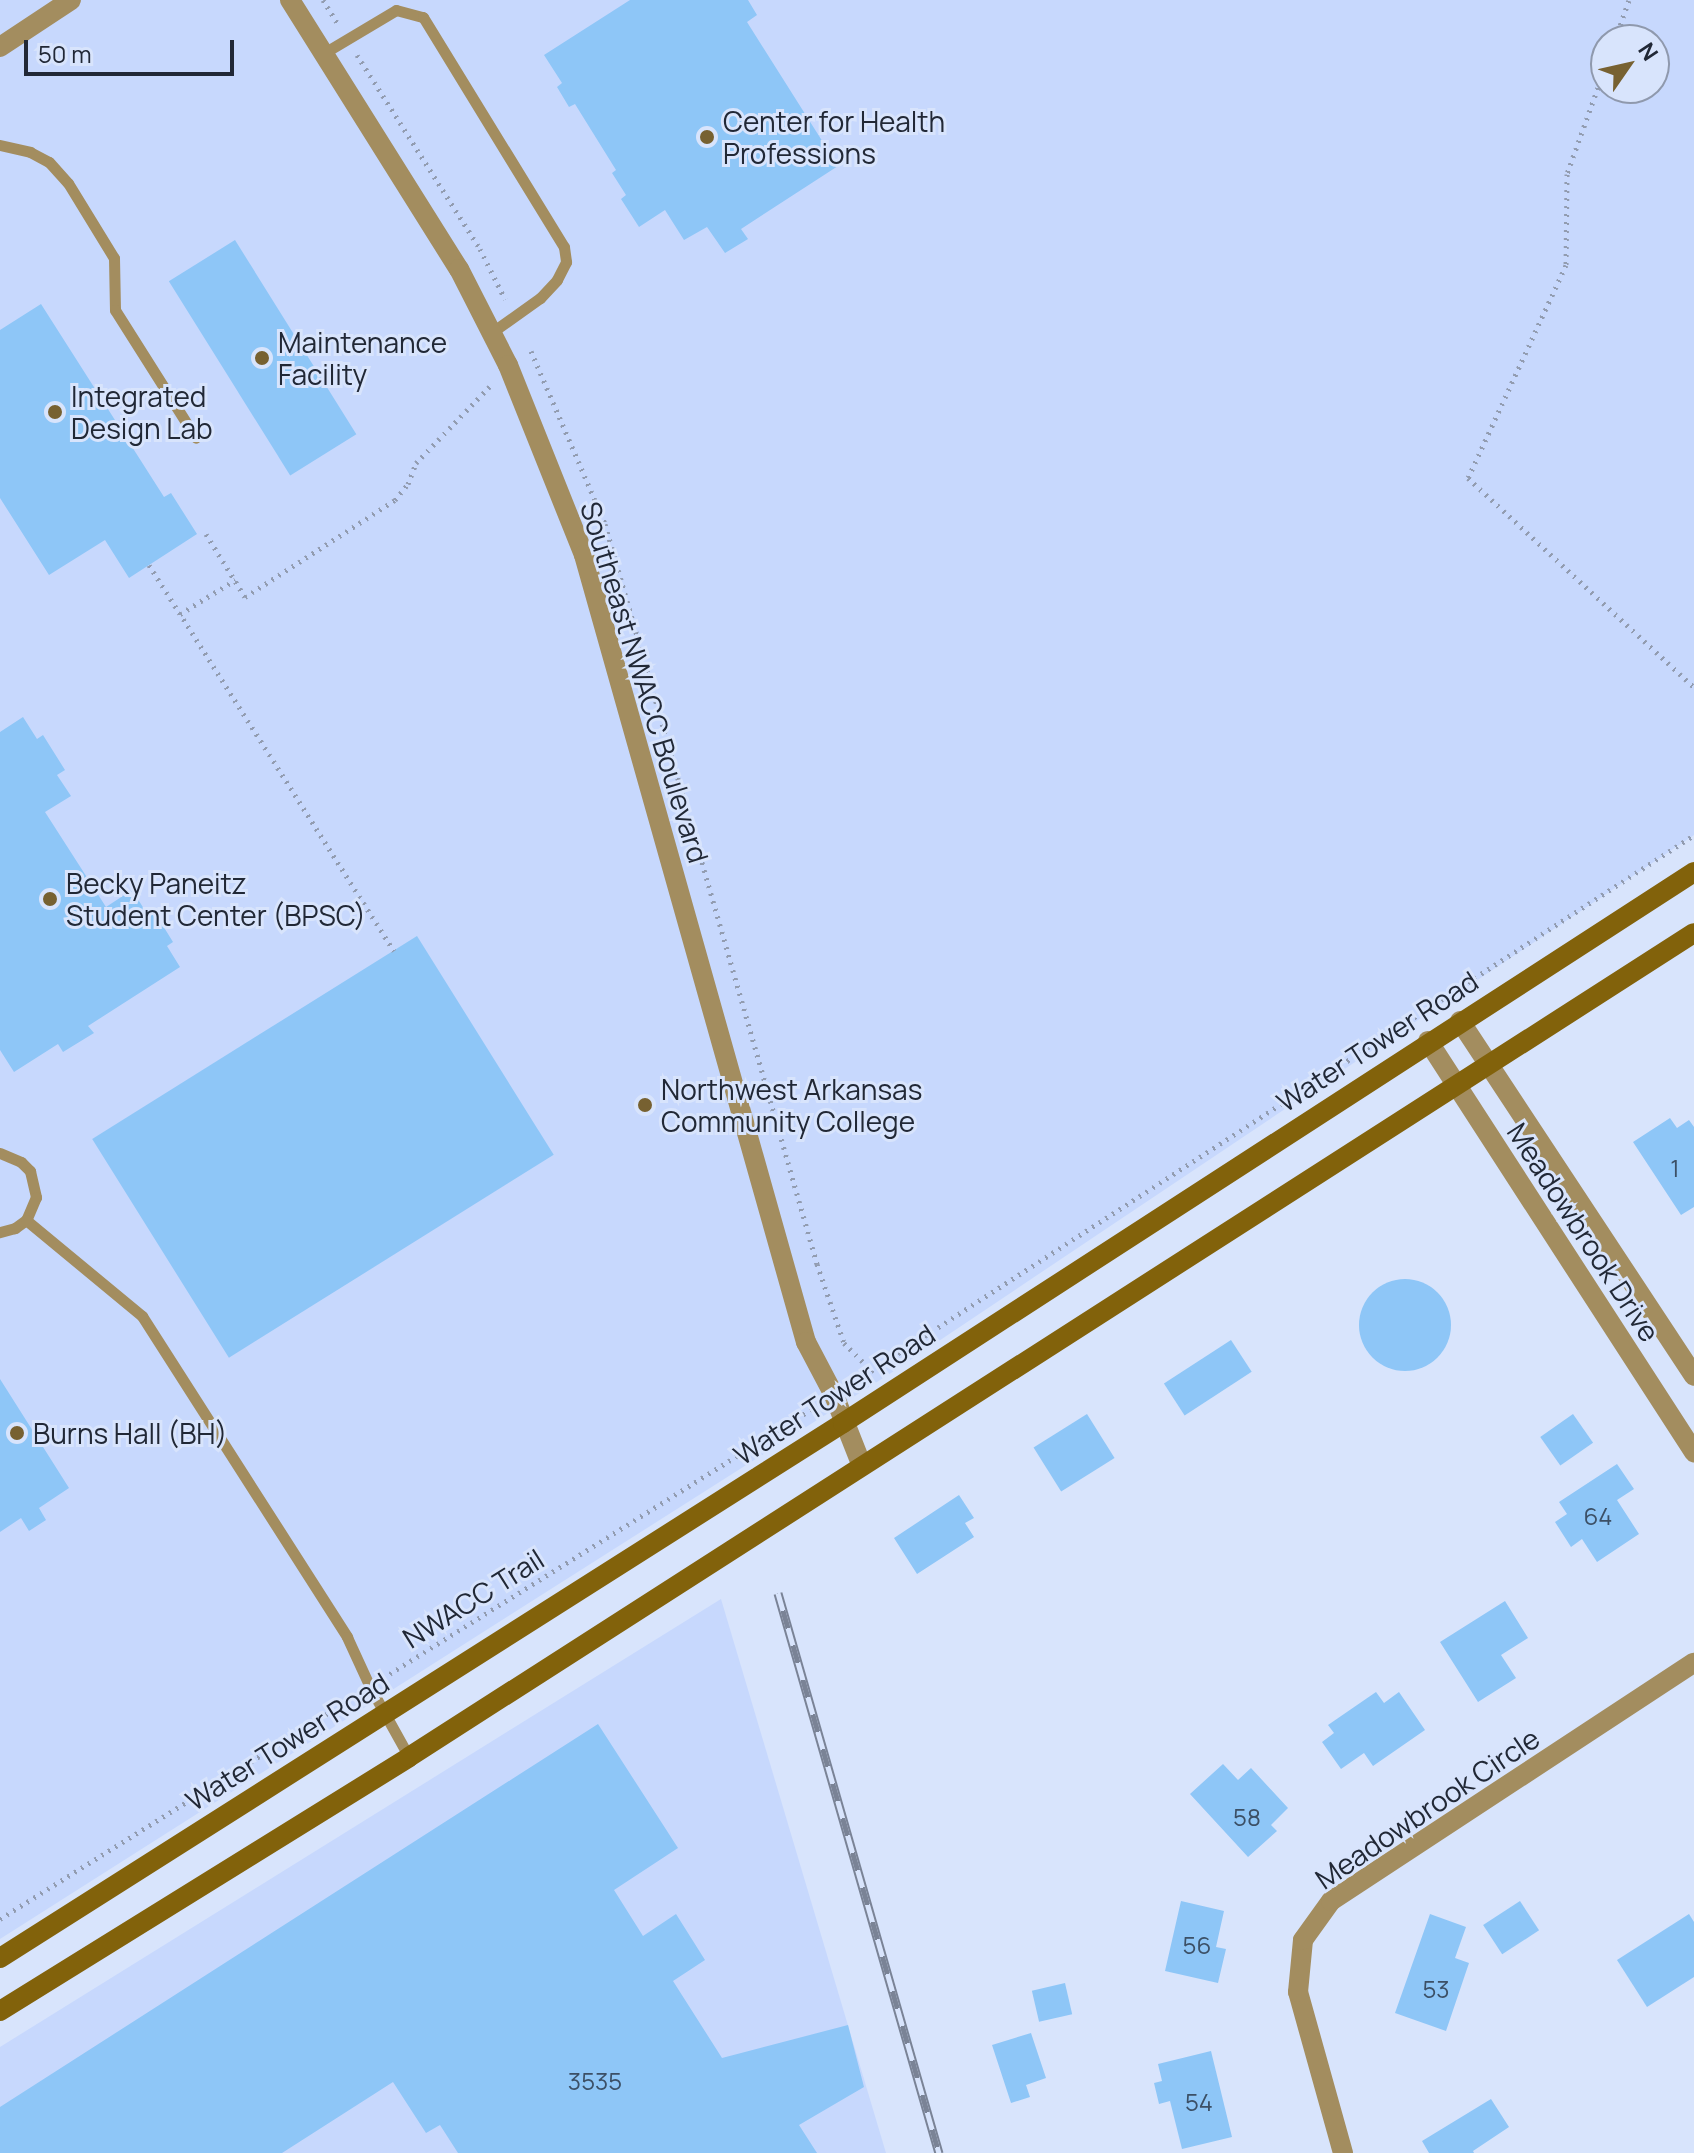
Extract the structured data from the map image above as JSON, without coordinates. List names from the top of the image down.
{
  "streets": {
    "street": [
      "Southeast NWACC Boulevard",
      "Water Tower Road",
      "Meadowbrook Drive",
      "Meadowbrook Circle"
    ],
    "path": ["NWACC Trail"]
  },
  "crossings": [
    ["Southeast NWACC Boulevard", "Water Tower Road"],
    ["Water Tower Road", "Meadowbrook Drive"]
  ],
  "places": [
    "Center for Health Professions",
    "Maintenance Facility",
    "Integrated Design Lab",
    "Becky Paneitz Student Center (BPSC)",
    "Northwest Arkansas Community College",
    "Burns Hall (BH)"
  ],
  "house_numbers": [
    "1",
    "64",
    "58",
    "56",
    "53",
    "3535",
    "54"
  ],
  "scale_bar": "50 m",
  "north": "top right"
}
